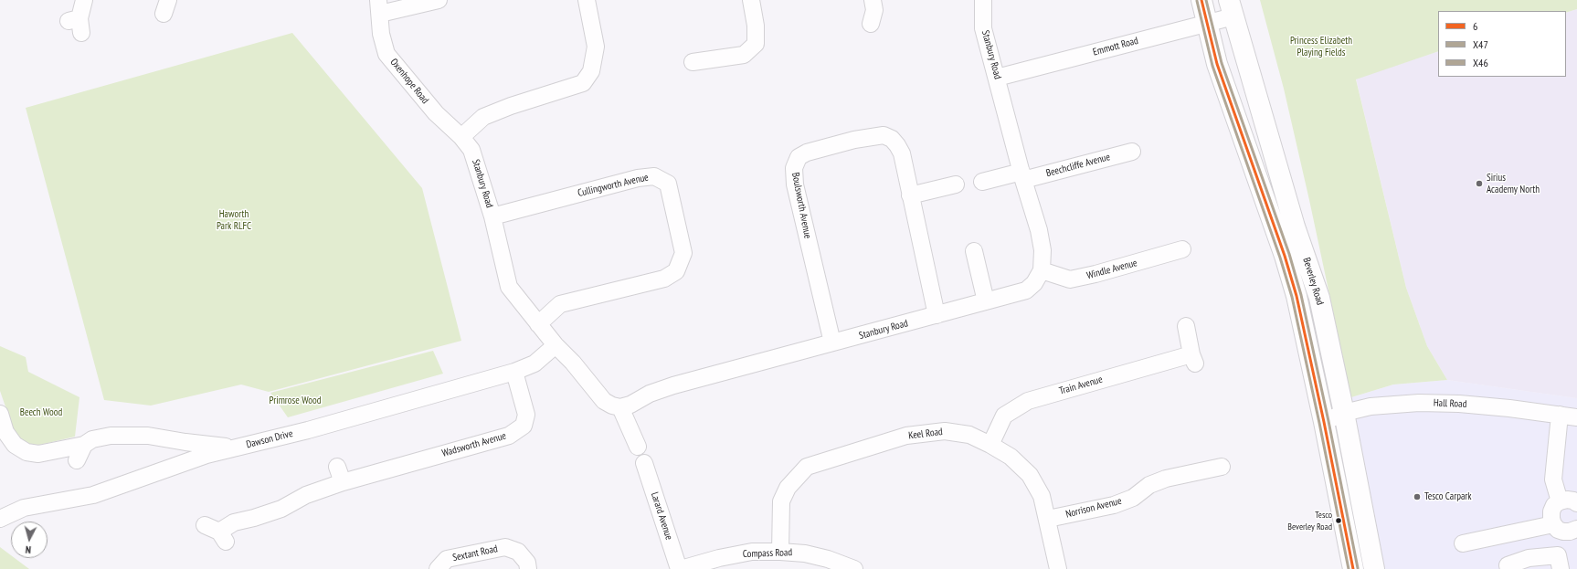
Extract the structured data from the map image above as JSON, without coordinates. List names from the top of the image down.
{
  "streets": {
    "main road": ["Beverley Road"],
    "street": [
      "Emmott Road",
      "Stanbury Road",
      "Oxenhope Road",
      "Beechcliffe Avenue",
      "Cullingworth Avenue",
      "Boulsworth Avenue",
      "Windle Avenue",
      "Train Avenue",
      "Hall Road",
      "Keel Road",
      "Dawson Drive",
      "Wadsworth Avenue",
      "Norrison Avenue",
      "Larard Avenue",
      "Sextant Road",
      "Compass Road"
    ]
  },
  "crossings": [
    ["Emmott Road", "Stanbury Road"],
    ["Emmott Road", "Beverley Road"],
    ["Stanbury Road", "Oxenhope Road"],
    ["Stanbury Road", "Beechcliffe Avenue"],
    ["Stanbury Road", "Cullingworth Avenue"],
    ["Stanbury Road", "Boulsworth Avenue"],
    ["Stanbury Road", "Windle Avenue"],
    ["Beverley Road", "Hall Road"],
    ["Train Avenue", "Keel Road"],
    ["Keel Road", "Norrison Avenue"],
    ["Keel Road", "Compass Road"],
    ["Dawson Drive", "Wadsworth Avenue"],
    ["Larard Avenue", "Compass Road"]
  ],
  "parks": [
    "Princess Elizabeth Playing Fields",
    "Haworth Park RLFC",
    "Primrose Wood",
    "Beech Wood"
  ],
  "places": ["Sirius Academy North", "Tesco Carpark", "Tesco Beverley Road"],
  "lines": ["transit line 6", "transit line X46", "transit line X47"],
  "legend": ["6", "X47", "X46"],
  "north": "bottom"
}
